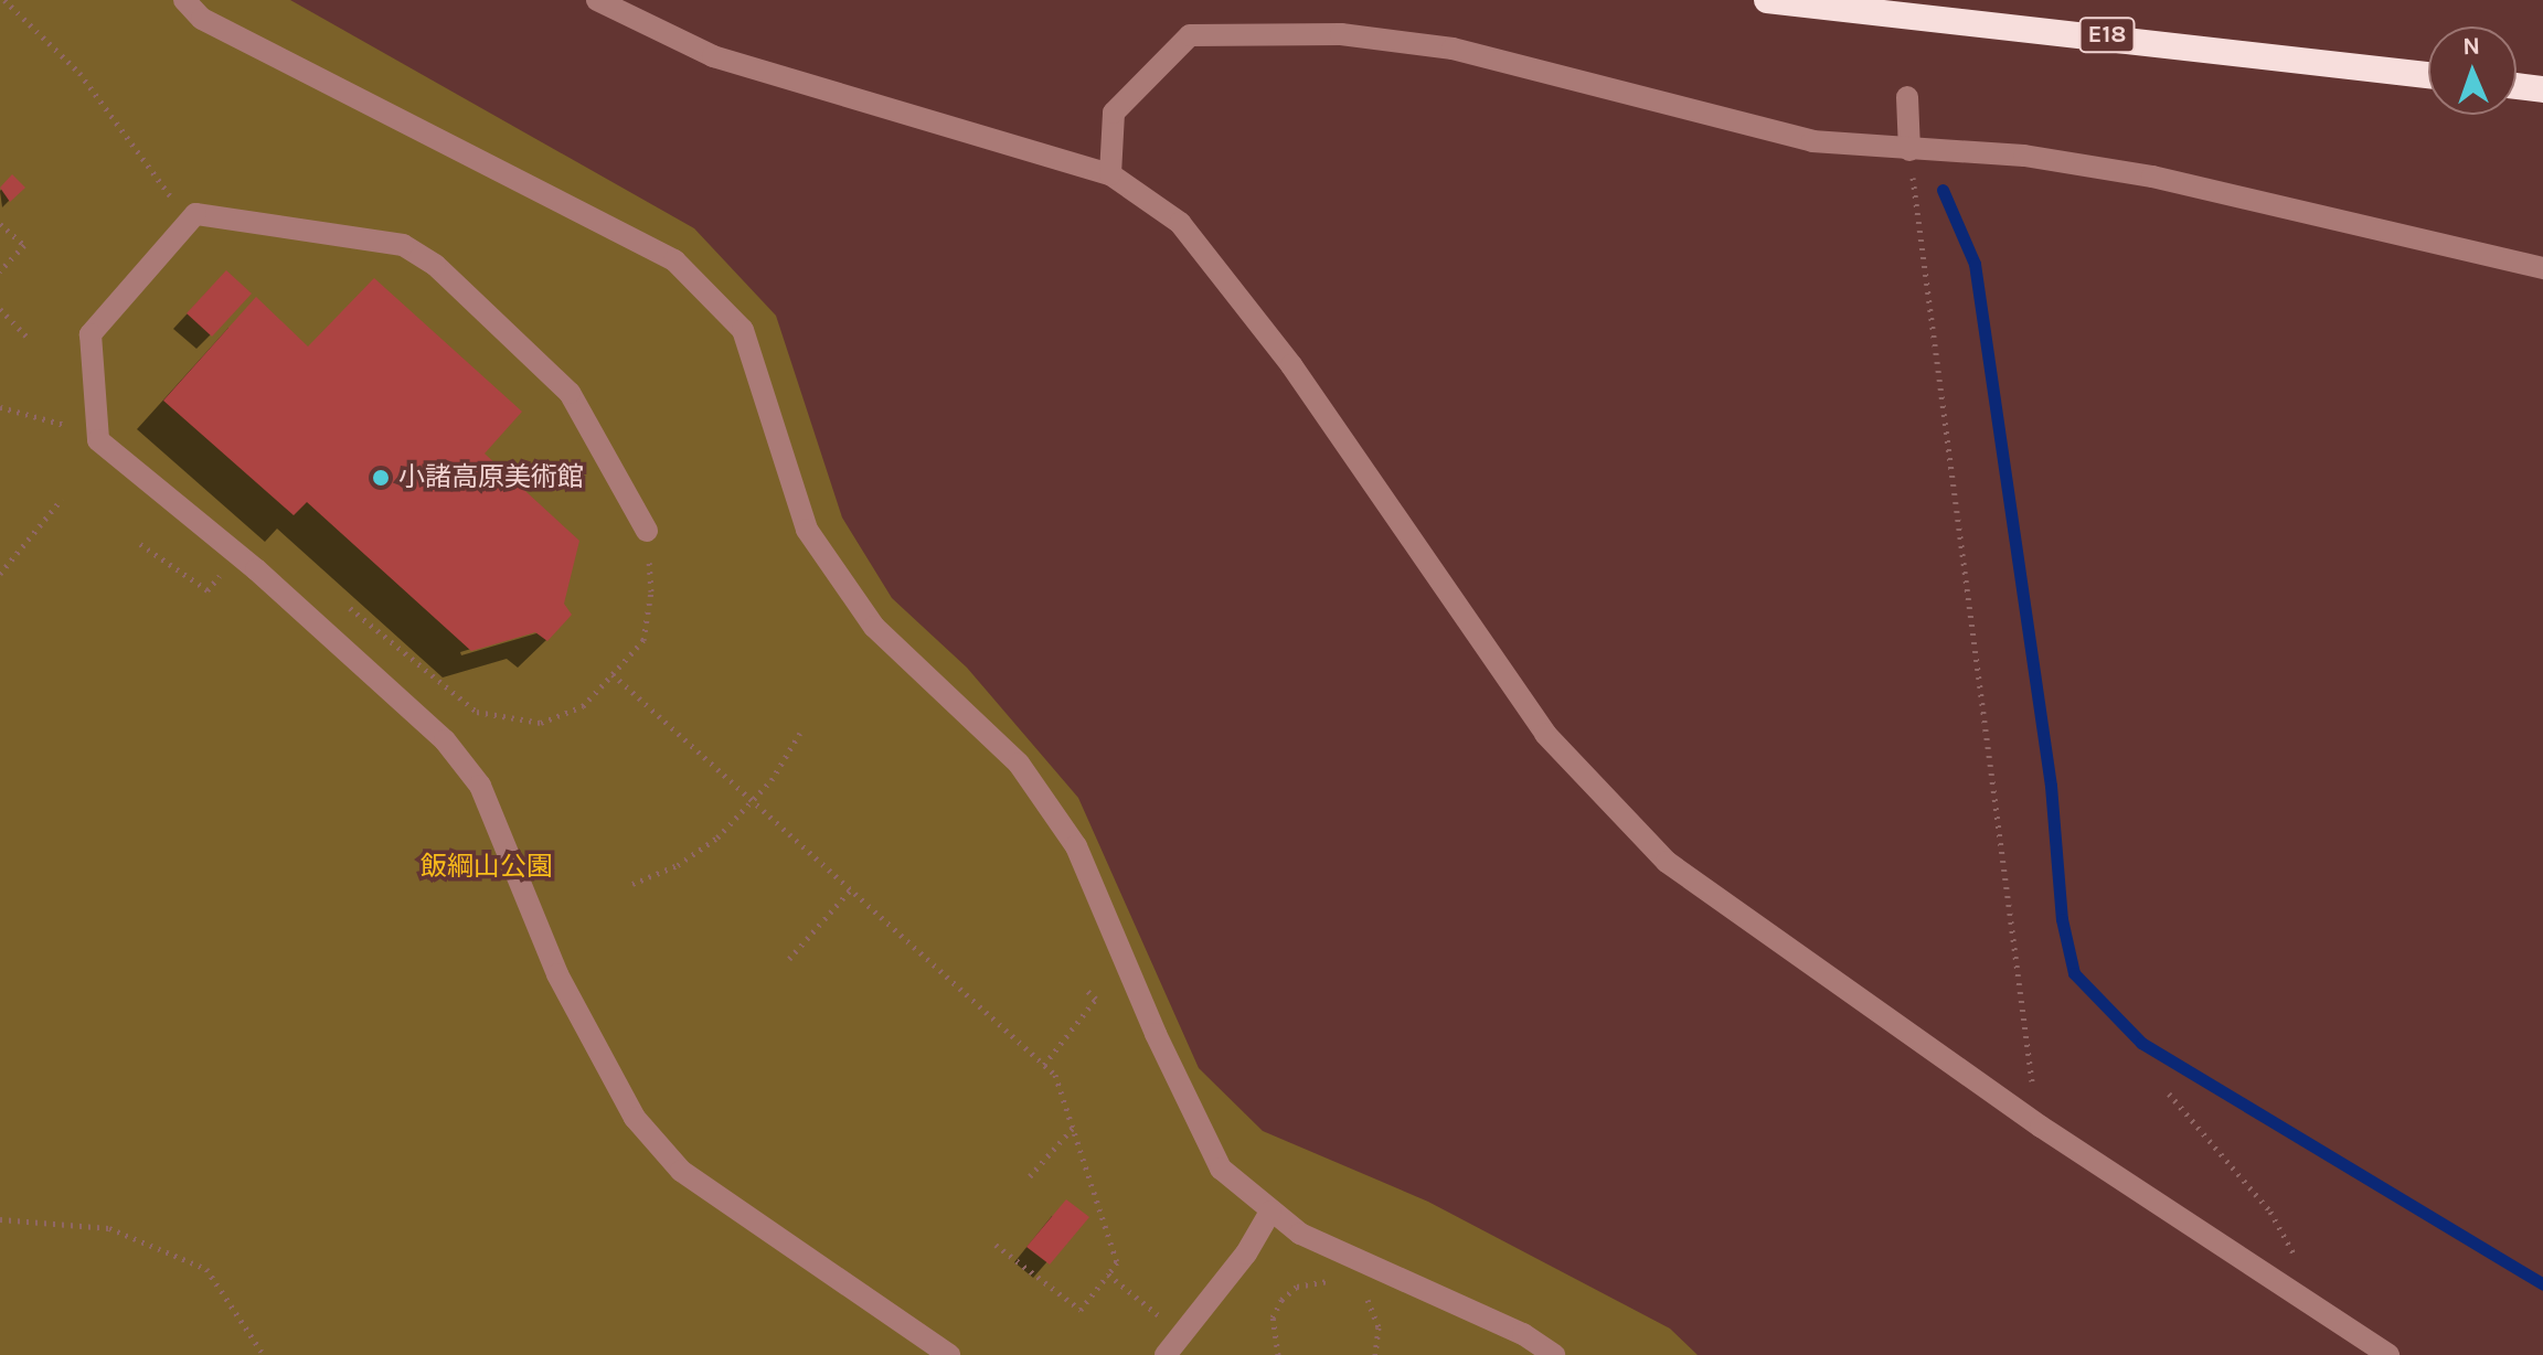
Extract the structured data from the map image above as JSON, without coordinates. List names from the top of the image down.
{
  "streets": {
    "highway": ["E18"]
  },
  "parks": ["飯綱山公園"],
  "places": ["小諸高原美術館"],
  "north": "top"
}
